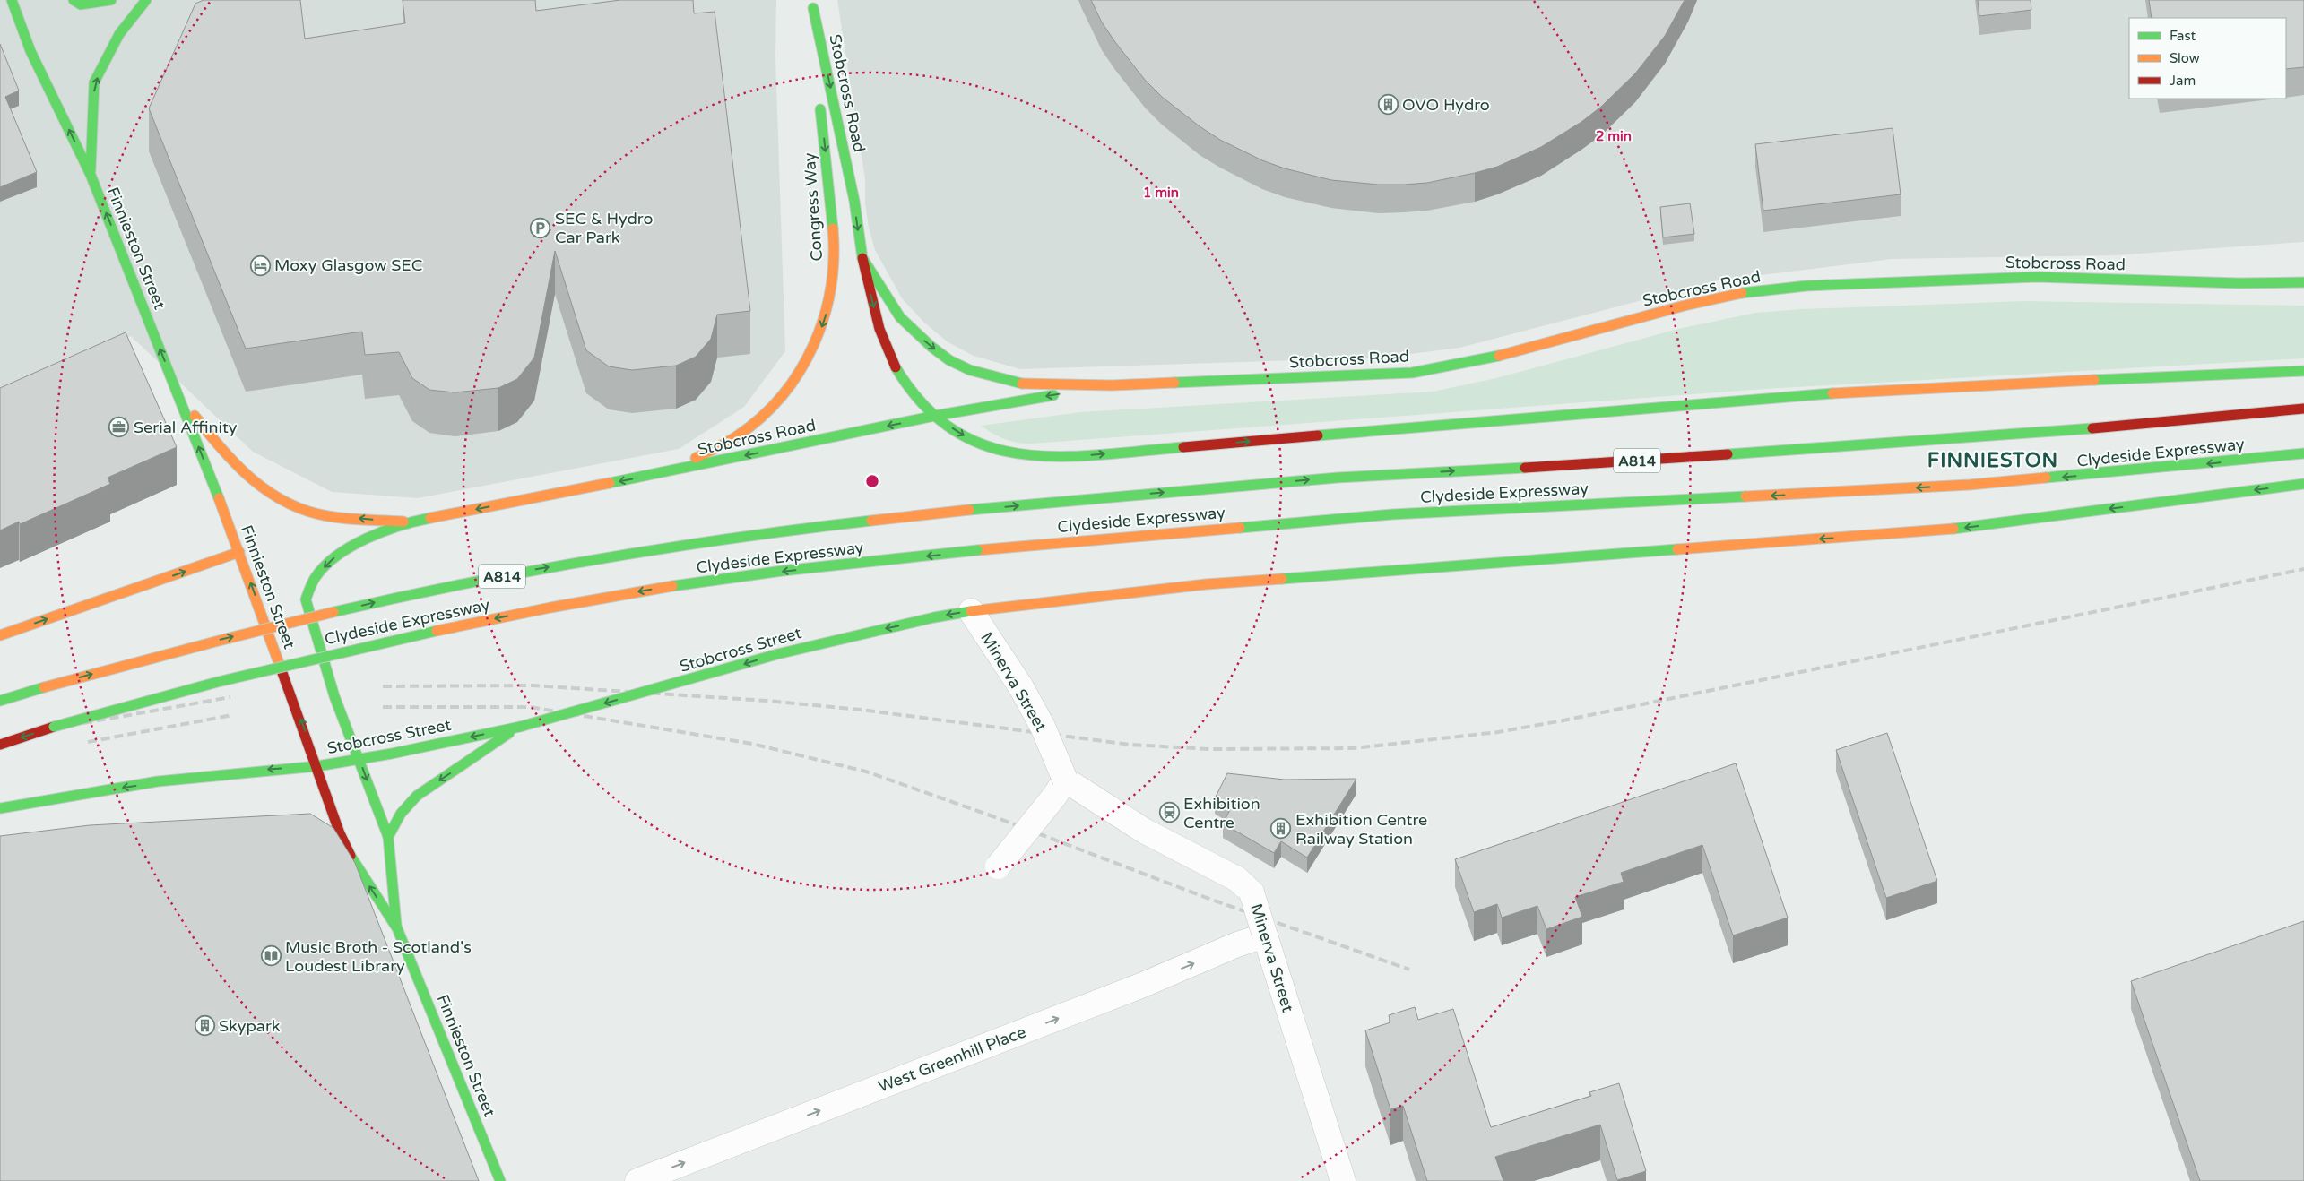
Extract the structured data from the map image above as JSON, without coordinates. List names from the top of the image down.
{
  "streets": {
    "main road": [
      "Stobcross Road",
      "Congress Way",
      "Finnieston Street",
      "Clydeside Expressway",
      "A814",
      "Stobcross Street"
    ],
    "street": ["Minerva Street", "West Greenhill Place"]
  },
  "crossings": [
    ["Stobcross Road", "Congress Way"],
    ["Finnieston Street", "Stobcross Street"],
    ["Stobcross Street", "Minerva Street"],
    ["Minerva Street", "West Greenhill Place"]
  ],
  "one_way": [
    "Congress Way",
    "Finnieston Street",
    "Stobcross Street",
    "West Greenhill Place"
  ],
  "districts": ["FINNIESTON"],
  "places": {
    "building": ["OVO Hydro", "Exhibition Centre Railway Station", "Skypark"],
    "parking": ["SEC & Hydro Car Park"],
    "hotel": ["Moxy Glasgow SEC"],
    "office": ["Serial Affinity"],
    "station": ["Exhibition Centre"],
    "library": ["Music Broth - Scotland's Loudest Library"]
  },
  "legend": ["Fast", "Slow", "Jam"],
  "rings": ["2 min", "1 min"]
}
